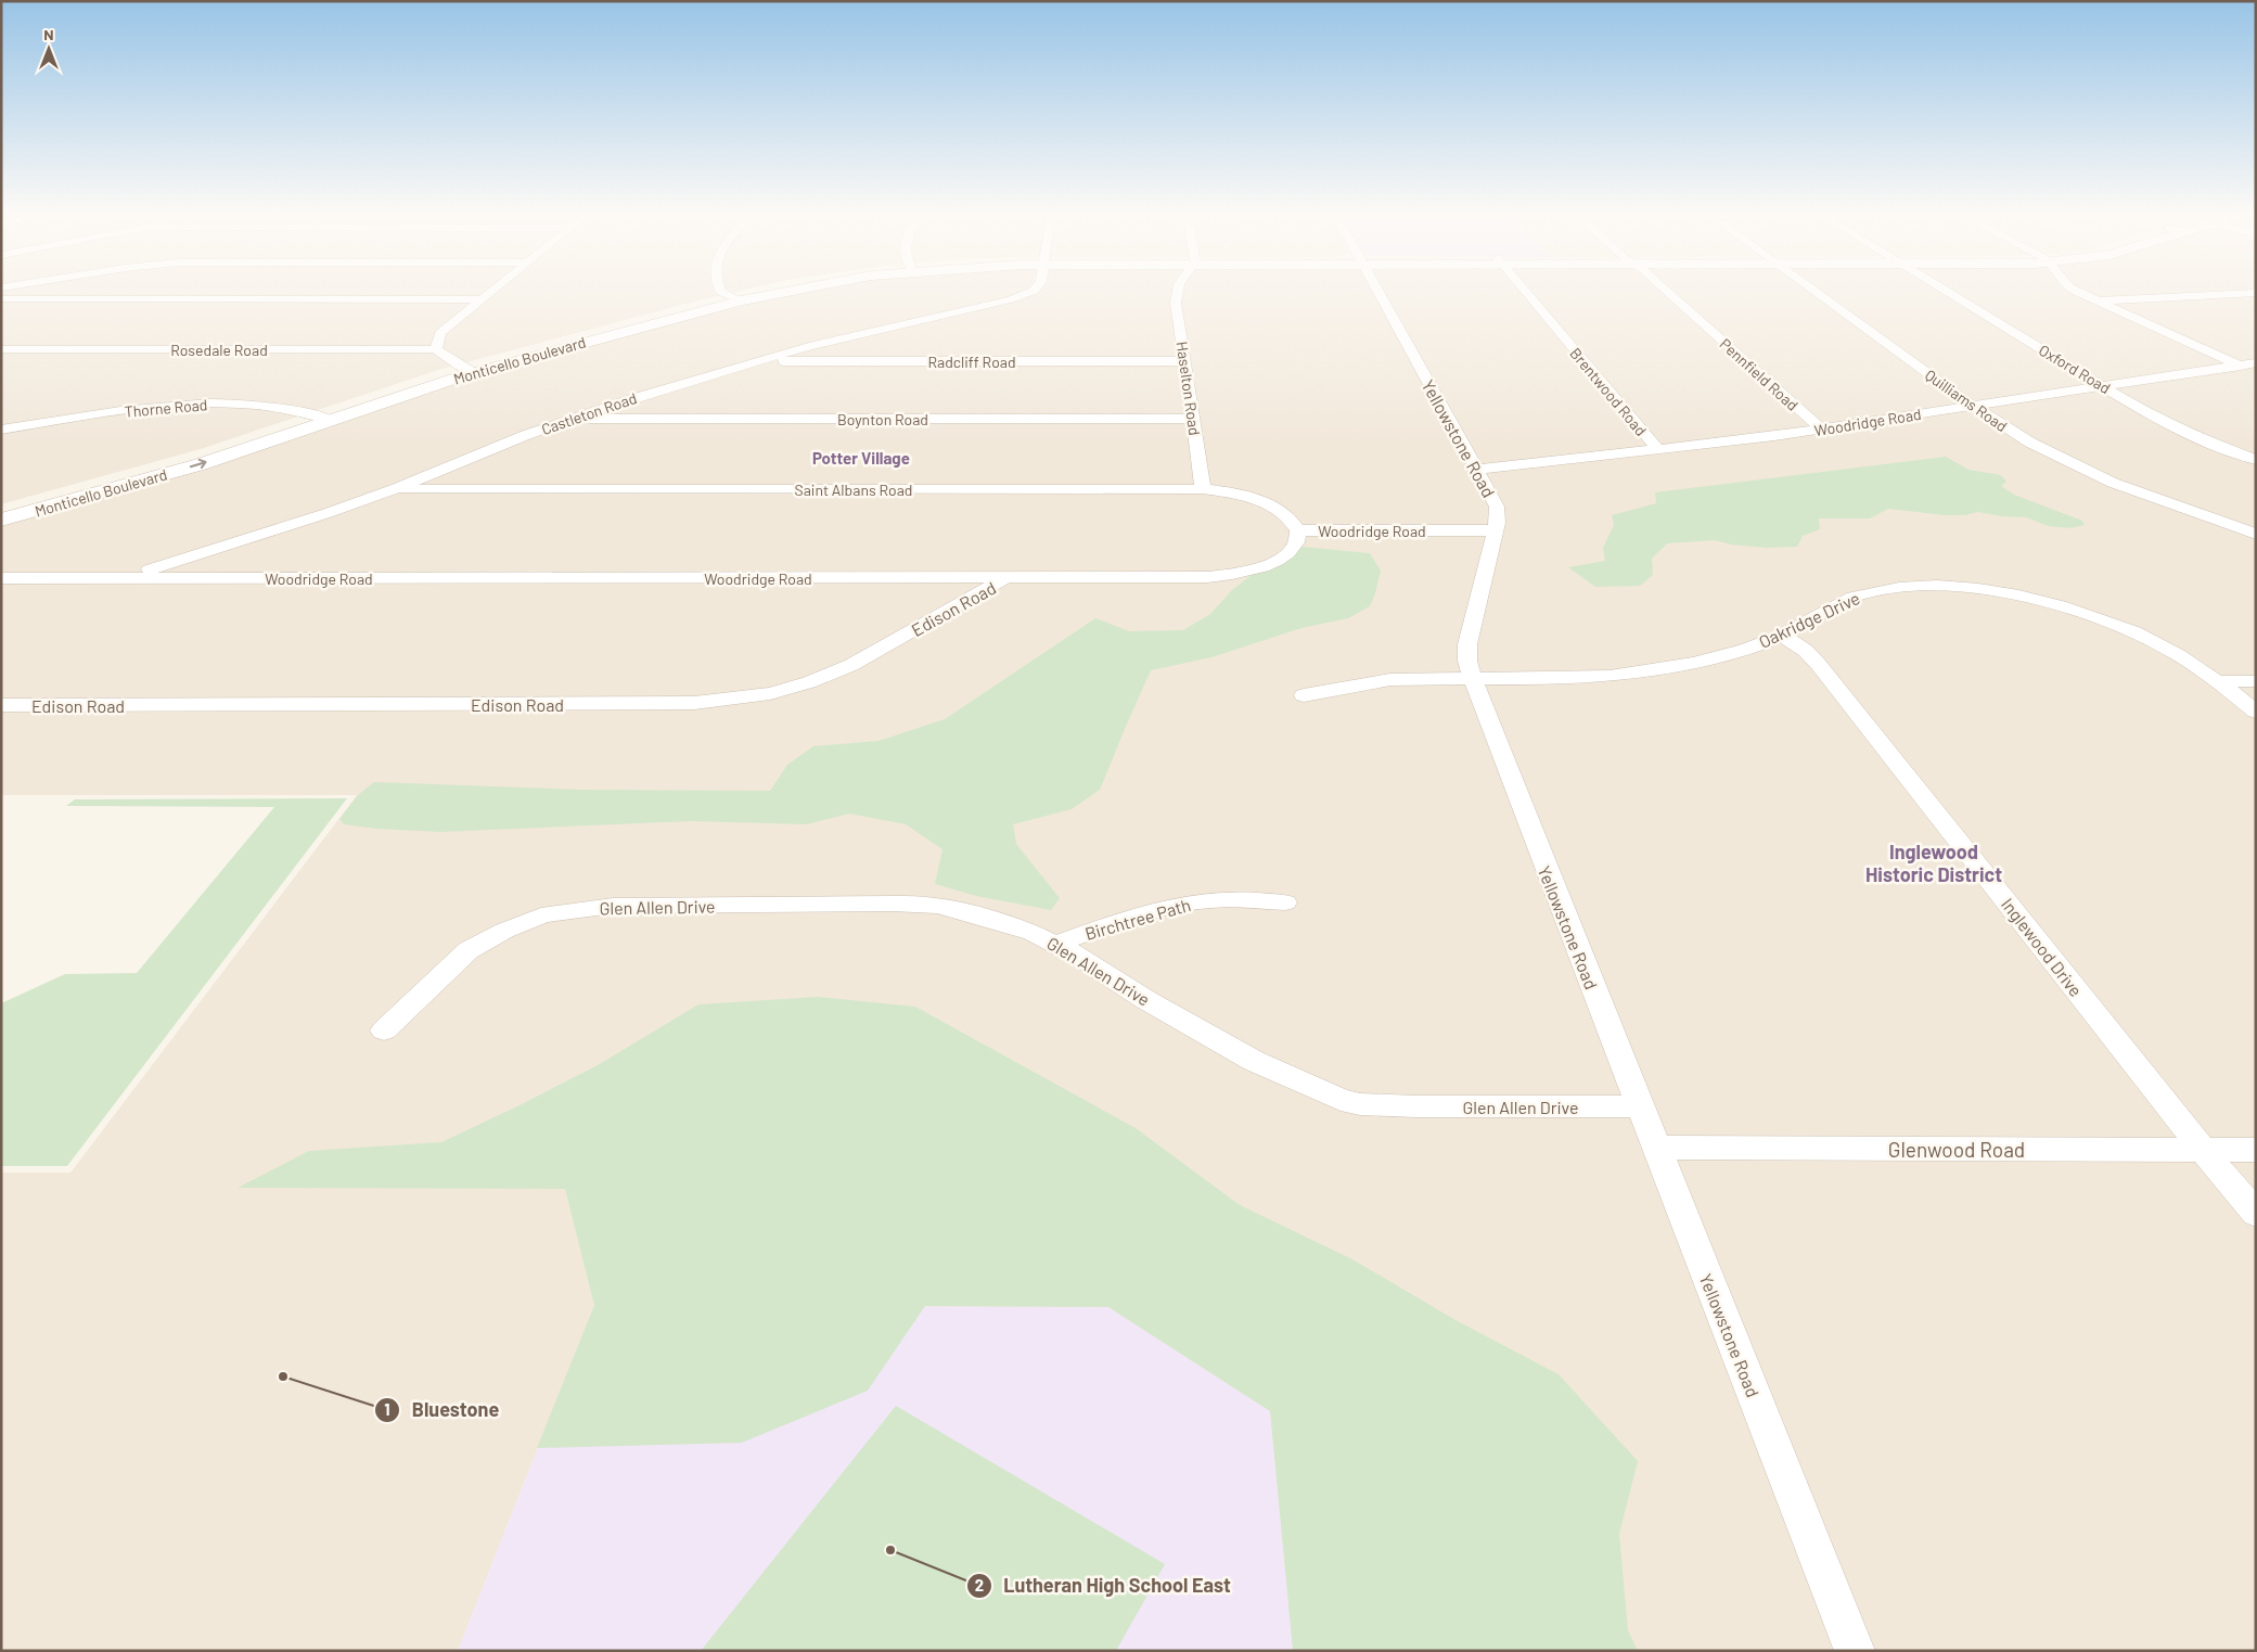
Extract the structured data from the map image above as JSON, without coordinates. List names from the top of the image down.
{
  "streets": {
    "main road": ["Monticello Boulevard"],
    "street": [
      "Rosedale Road",
      "Radcliff Road",
      "Oxford Road",
      "Pennfield Road",
      "Haselton Road",
      "Brentwood Road",
      "Quilliams Road",
      "Thorne Road",
      "Castleton Road",
      "Boynton Road",
      "Woodridge Road",
      "Yellowstone Road",
      "Saint Albans Road",
      "Edison Road",
      "Oakridge Drive",
      "Glen Allen Drive",
      "Birchtree Path",
      "Inglewood Drive",
      "Glenwood Road"
    ]
  },
  "crossings": [
    ["Monticello Boulevard", "Thorne Road"],
    ["Radcliff Road", "Haselton Road"],
    ["Radcliff Road", "Castleton Road"],
    ["Oxford Road", "Woodridge Road"],
    ["Pennfield Road", "Woodridge Road"],
    ["Haselton Road", "Boynton Road"],
    ["Haselton Road", "Saint Albans Road"],
    ["Brentwood Road", "Woodridge Road"],
    ["Quilliams Road", "Woodridge Road"],
    ["Castleton Road", "Boynton Road"],
    ["Castleton Road", "Woodridge Road"],
    ["Castleton Road", "Saint Albans Road"],
    ["Woodridge Road", "Yellowstone Road"],
    ["Woodridge Road", "Saint Albans Road"],
    ["Woodridge Road", "Edison Road"],
    ["Yellowstone Road", "Oakridge Drive"],
    ["Yellowstone Road", "Glen Allen Drive"],
    ["Yellowstone Road", "Glenwood Road"],
    ["Oakridge Drive", "Inglewood Drive"],
    ["Glen Allen Drive", "Birchtree Path"],
    ["Inglewood Drive", "Glenwood Road"]
  ],
  "districts": ["Potter Village", "Inglewood Historic District"],
  "places": ["Bluestone", "Lutheran High School East"],
  "north": "top"
}
